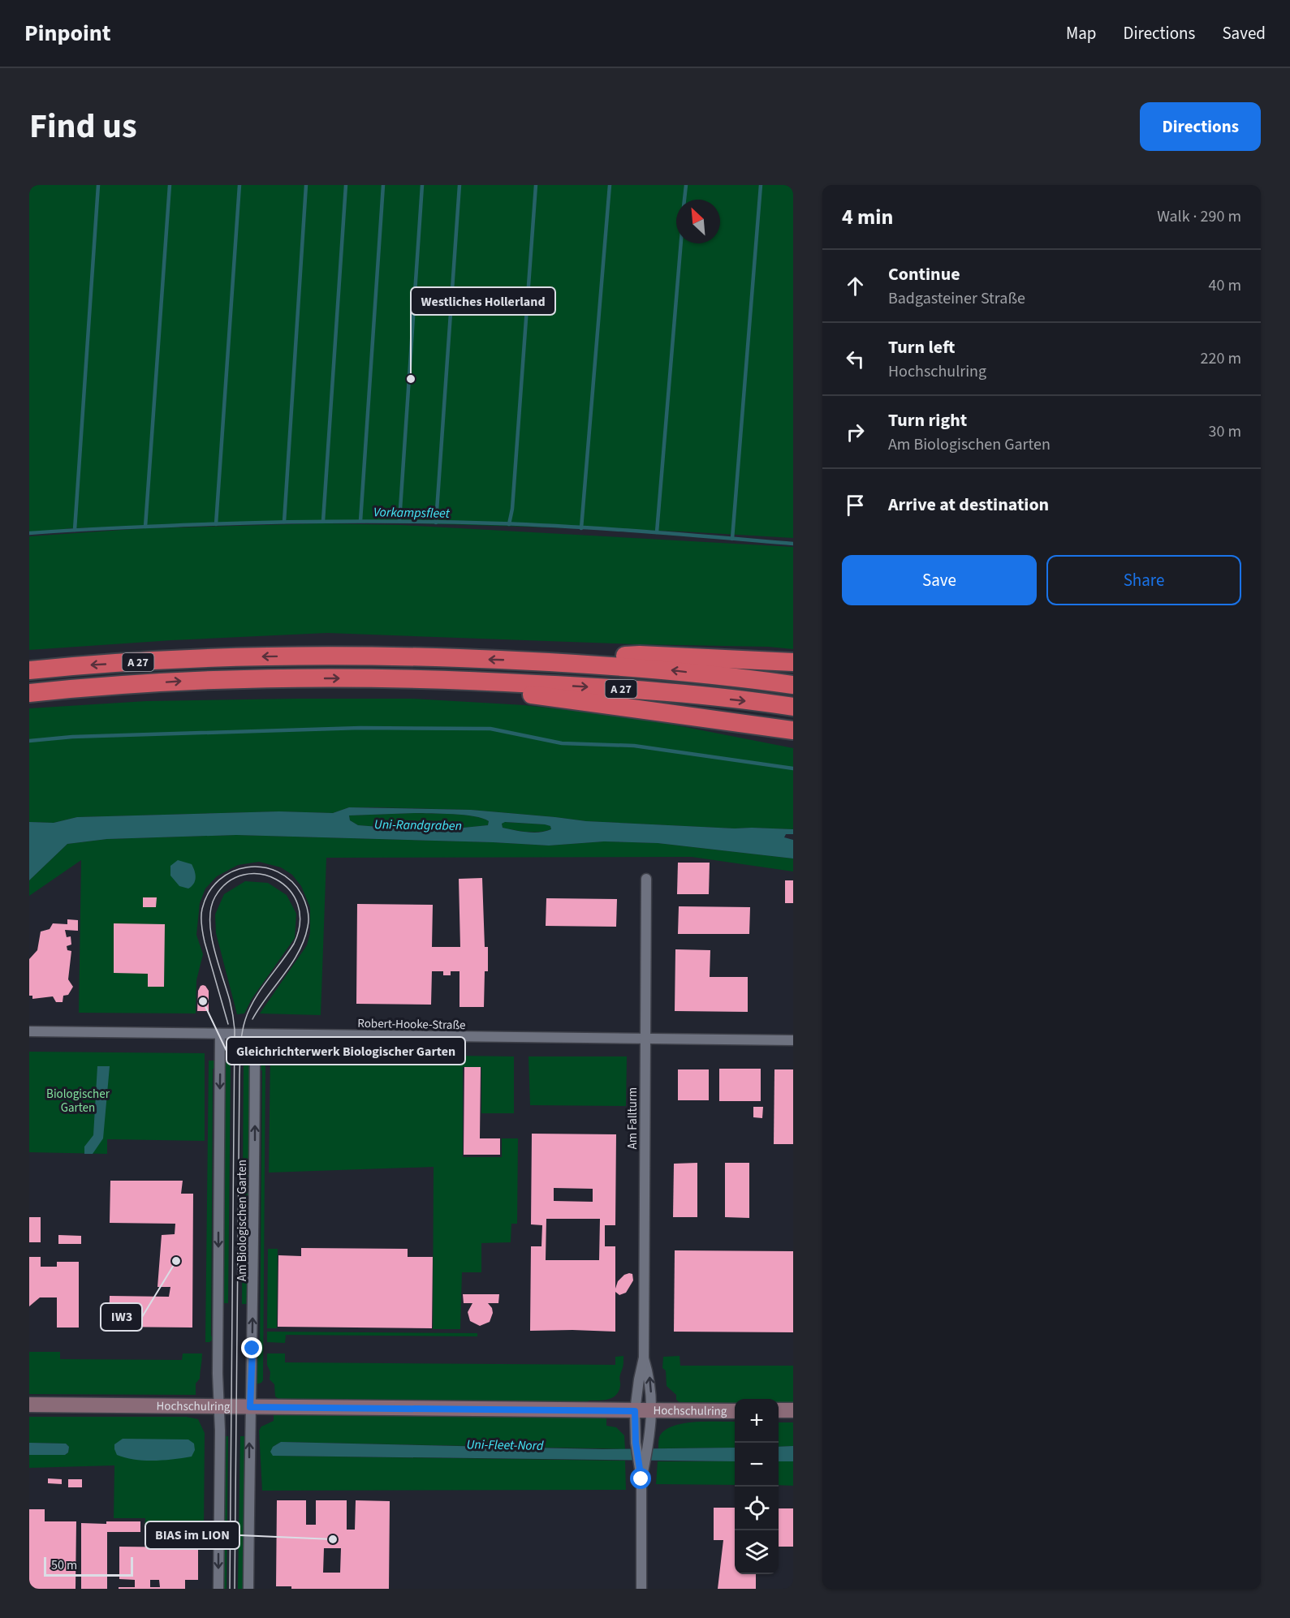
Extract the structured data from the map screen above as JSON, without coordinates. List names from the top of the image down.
{
  "streets": {
    "highway": ["A 27"],
    "street": [
      "Robert-Hooke-Straße",
      "Am Fallturm",
      "Am Biologischen Garten",
      "Hochschulring"
    ]
  },
  "crossings": [
    ["Robert-Hooke-Straße", "Am Fallturm"],
    ["Robert-Hooke-Straße", "Am Biologischen Garten"],
    ["Am Fallturm", "Hochschulring"],
    ["Am Biologischen Garten", "Hochschulring"]
  ],
  "water": ["Vorkampsfleet", "Uni-Randgraben", "Uni-Fleet-Nord"],
  "parks": ["Biologischer Garten"],
  "places": [
    "Westliches Hollerland",
    "Gleichrichterwerk Biologischer Garten",
    "IW3",
    "BIAS im LION"
  ],
  "scale_bar": "50 m",
  "north": "top left",
  "page": {
    "header": "Pinpoint",
    "nav": ["Map", "Directions", "Saved"],
    "title": "Find us",
    "buttons": [
      "Directions",
      ["Save", "Share"]
    ],
    "heading": ["4 min", "Walk · 290 m"],
    "list": [
      ["Continue", "Badgasteiner Straße", "40 m"],
      ["Turn left", "Hochschulring", "220 m"],
      ["Turn right", "Am Biologischen Garten", "30 m"],
      "Arrive at destination"
    ],
    "map_buttons": ["+", "−"],
    "scale": "50 m"
  }
}
